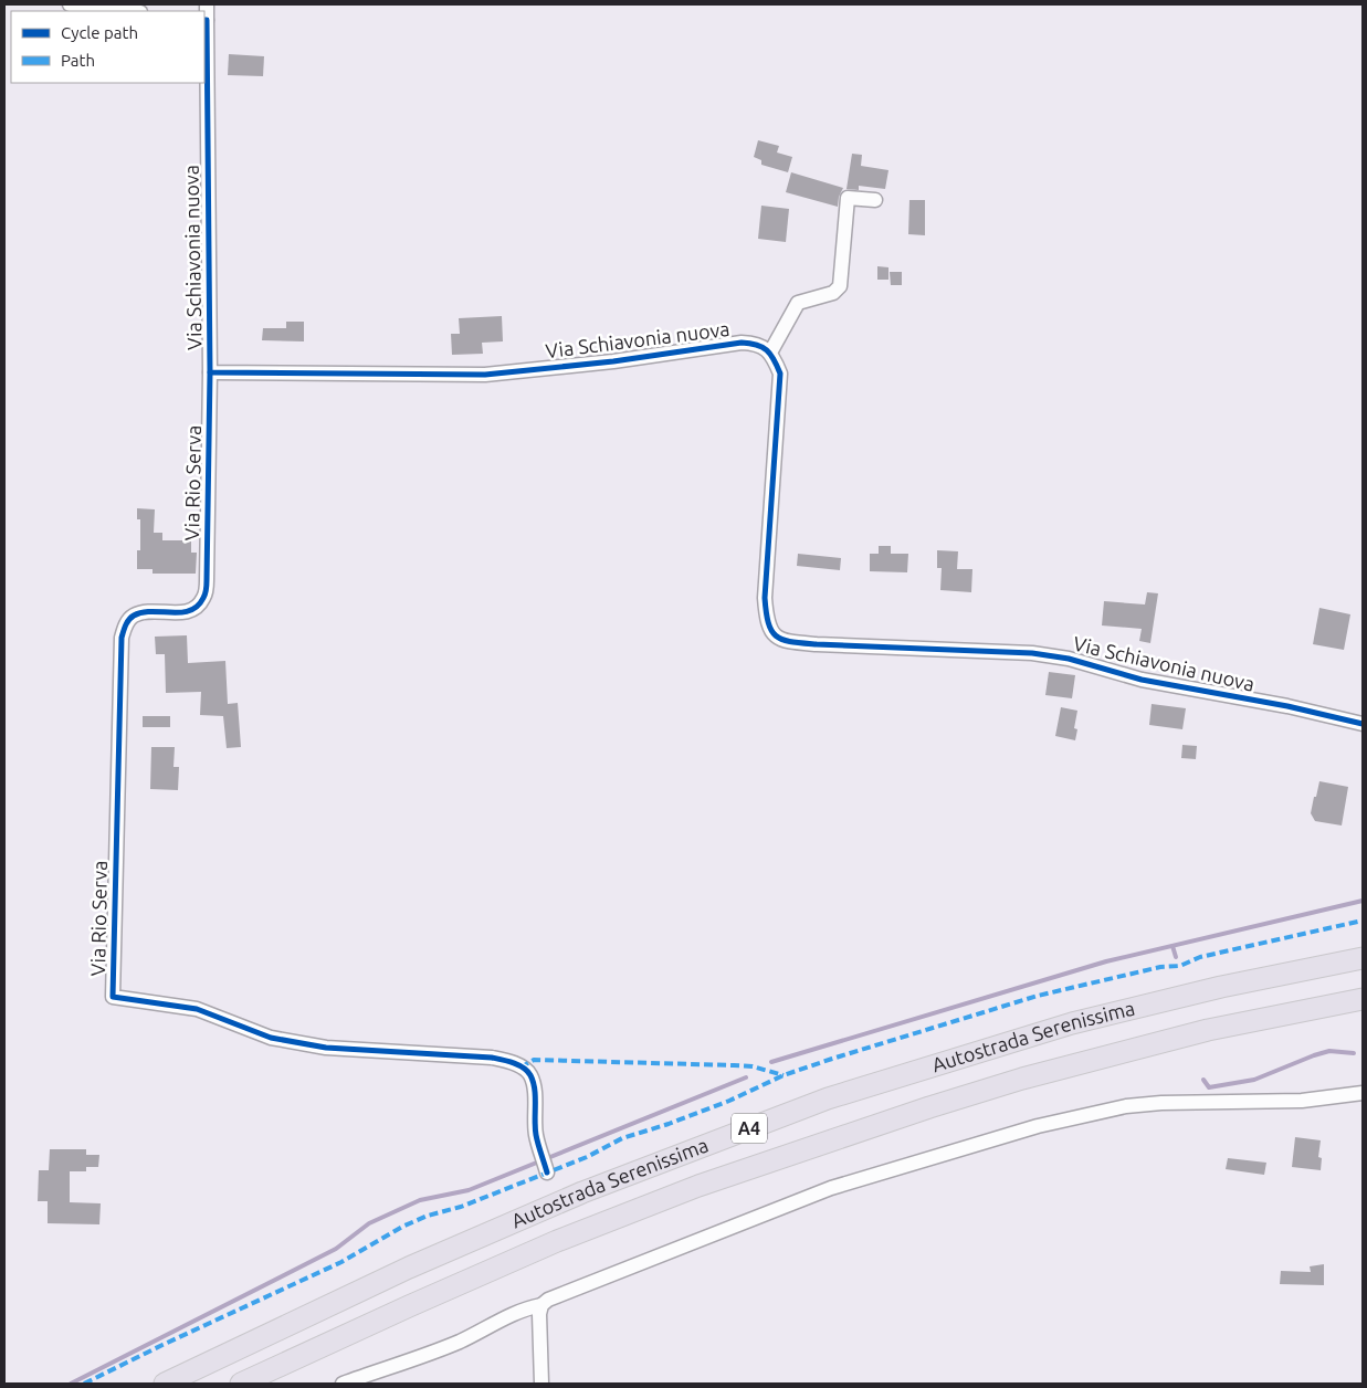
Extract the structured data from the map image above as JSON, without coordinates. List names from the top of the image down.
{
  "streets": {
    "highway": ["Autostrada Serenissima", "A4"],
    "street": ["Via Schiavonia nuova", "Via Rio Serva"]
  },
  "crossings": [
    ["Via Schiavonia nuova", "Via Rio Serva"]
  ],
  "legend": ["Cycle path", "Path"]
}
